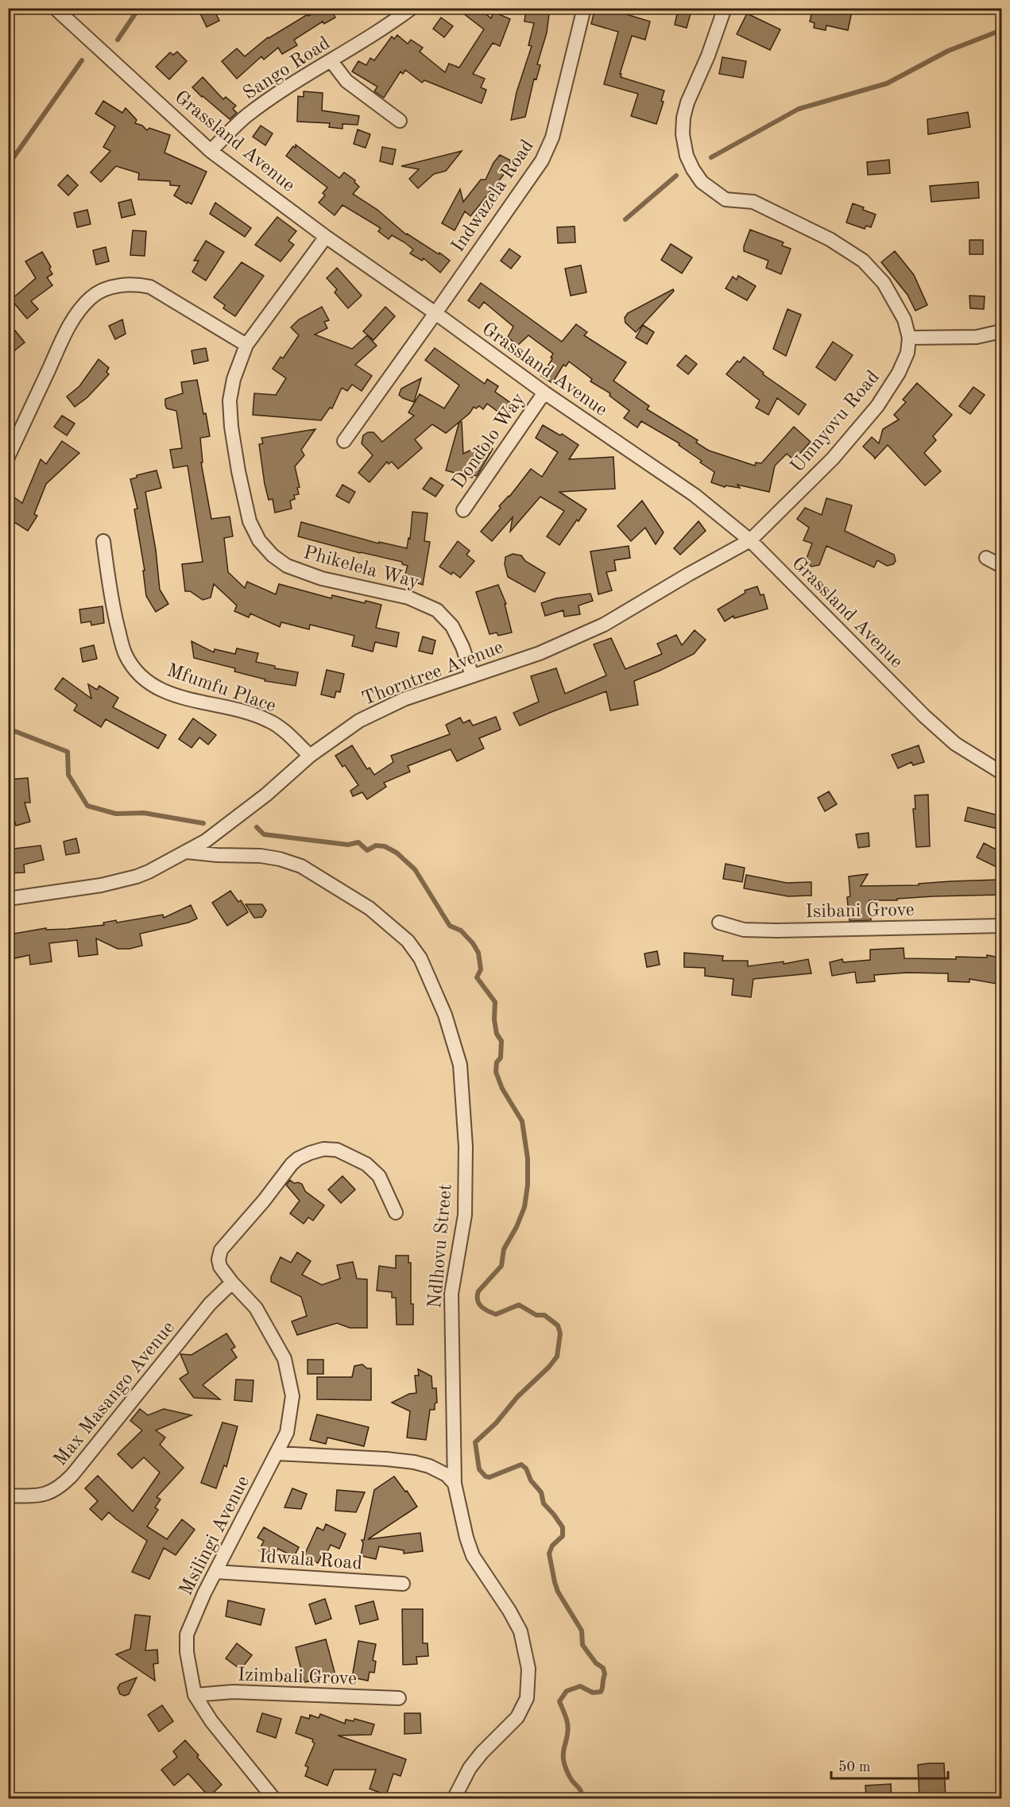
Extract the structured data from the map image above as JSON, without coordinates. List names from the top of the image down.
{
  "streets": {
    "street": [
      "Sango Road",
      "Grassland Avenue",
      "Indwazela Road",
      "Umnyovu Road",
      "Dondolo Way",
      "Phikelela Way",
      "Thorntree Avenue",
      "Mfumfu Place",
      "Isibani Grove",
      "Ndlhovu Street",
      "Max Masango Avenue",
      "Msilingi Avenue",
      "Idwala Road",
      "Izimbali Grove"
    ]
  },
  "crossings": [
    ["Sango Road", "Grassland Avenue"],
    ["Grassland Avenue", "Indwazela Road"],
    ["Grassland Avenue", "Umnyovu Road"],
    ["Grassland Avenue", "Dondolo Way"],
    ["Grassland Avenue", "Phikelela Way"],
    ["Grassland Avenue", "Thorntree Avenue"],
    ["Umnyovu Road", "Thorntree Avenue"],
    ["Phikelela Way", "Thorntree Avenue"],
    ["Thorntree Avenue", "Mfumfu Place"],
    ["Thorntree Avenue", "Ndlhovu Street"],
    ["Max Masango Avenue", "Msilingi Avenue"],
    ["Msilingi Avenue", "Idwala Road"],
    ["Msilingi Avenue", "Izimbali Grove"]
  ],
  "scale_bar": "50 m"
}
